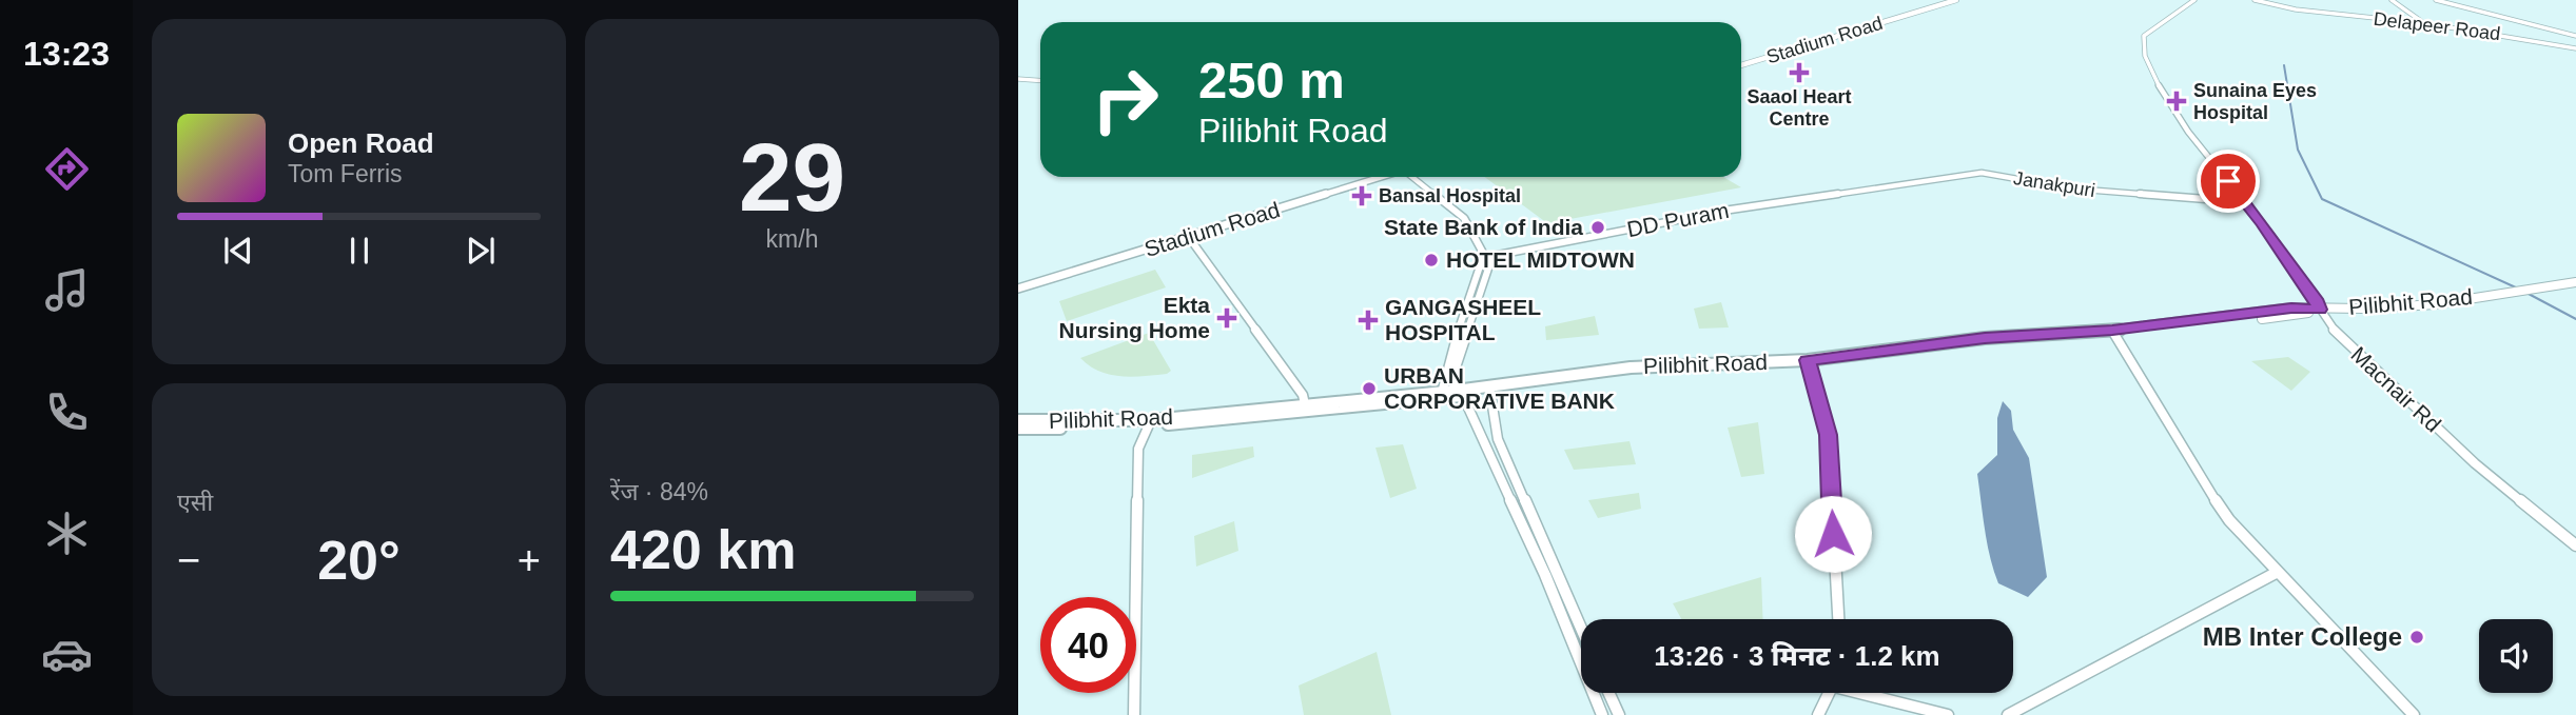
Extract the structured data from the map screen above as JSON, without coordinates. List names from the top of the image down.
{
  "streets": {
    "highway": ["Pilibhit Road"],
    "main road": ["Stadium Road"],
    "street": [
      "Delapeer Road",
      "Janakpuri",
      "DD Puram",
      "Macnair Rd"
    ]
  },
  "crossings": [
    ["Janakpuri", "DD Puram"],
    ["Janakpuri", "Macnair Rd"],
    ["Pilibhit Road", "Macnair Rd"]
  ],
  "places": {
    "health": [
      "Saaol Heart Centre",
      "Sunaina Eyes Hospital",
      "Bansal Hospital",
      "Ekta Nursing Home",
      "GANGASHEEL HOSPITAL"
    ],
    "other": [
      "State Bank of India",
      "HOTEL MIDTOWN",
      "URBAN CORPORATIVE BANK",
      "MB Inter College"
    ]
  },
  "page": {
    "tabs": "13:23",
    "tile": [
      ["29", "km/h"],
      "एसी",
      ["रेंज · 84%", "420 km"]
    ],
    "turn": ["250 m", "Pilibhit Road"],
    "song": ["Open Road", "Tom Ferris"],
    "heat": ["−", "20°", "+"],
    "limit": "40",
    "trip": "13:26 · 3 मिनट · 1.2 km"
  }
}
